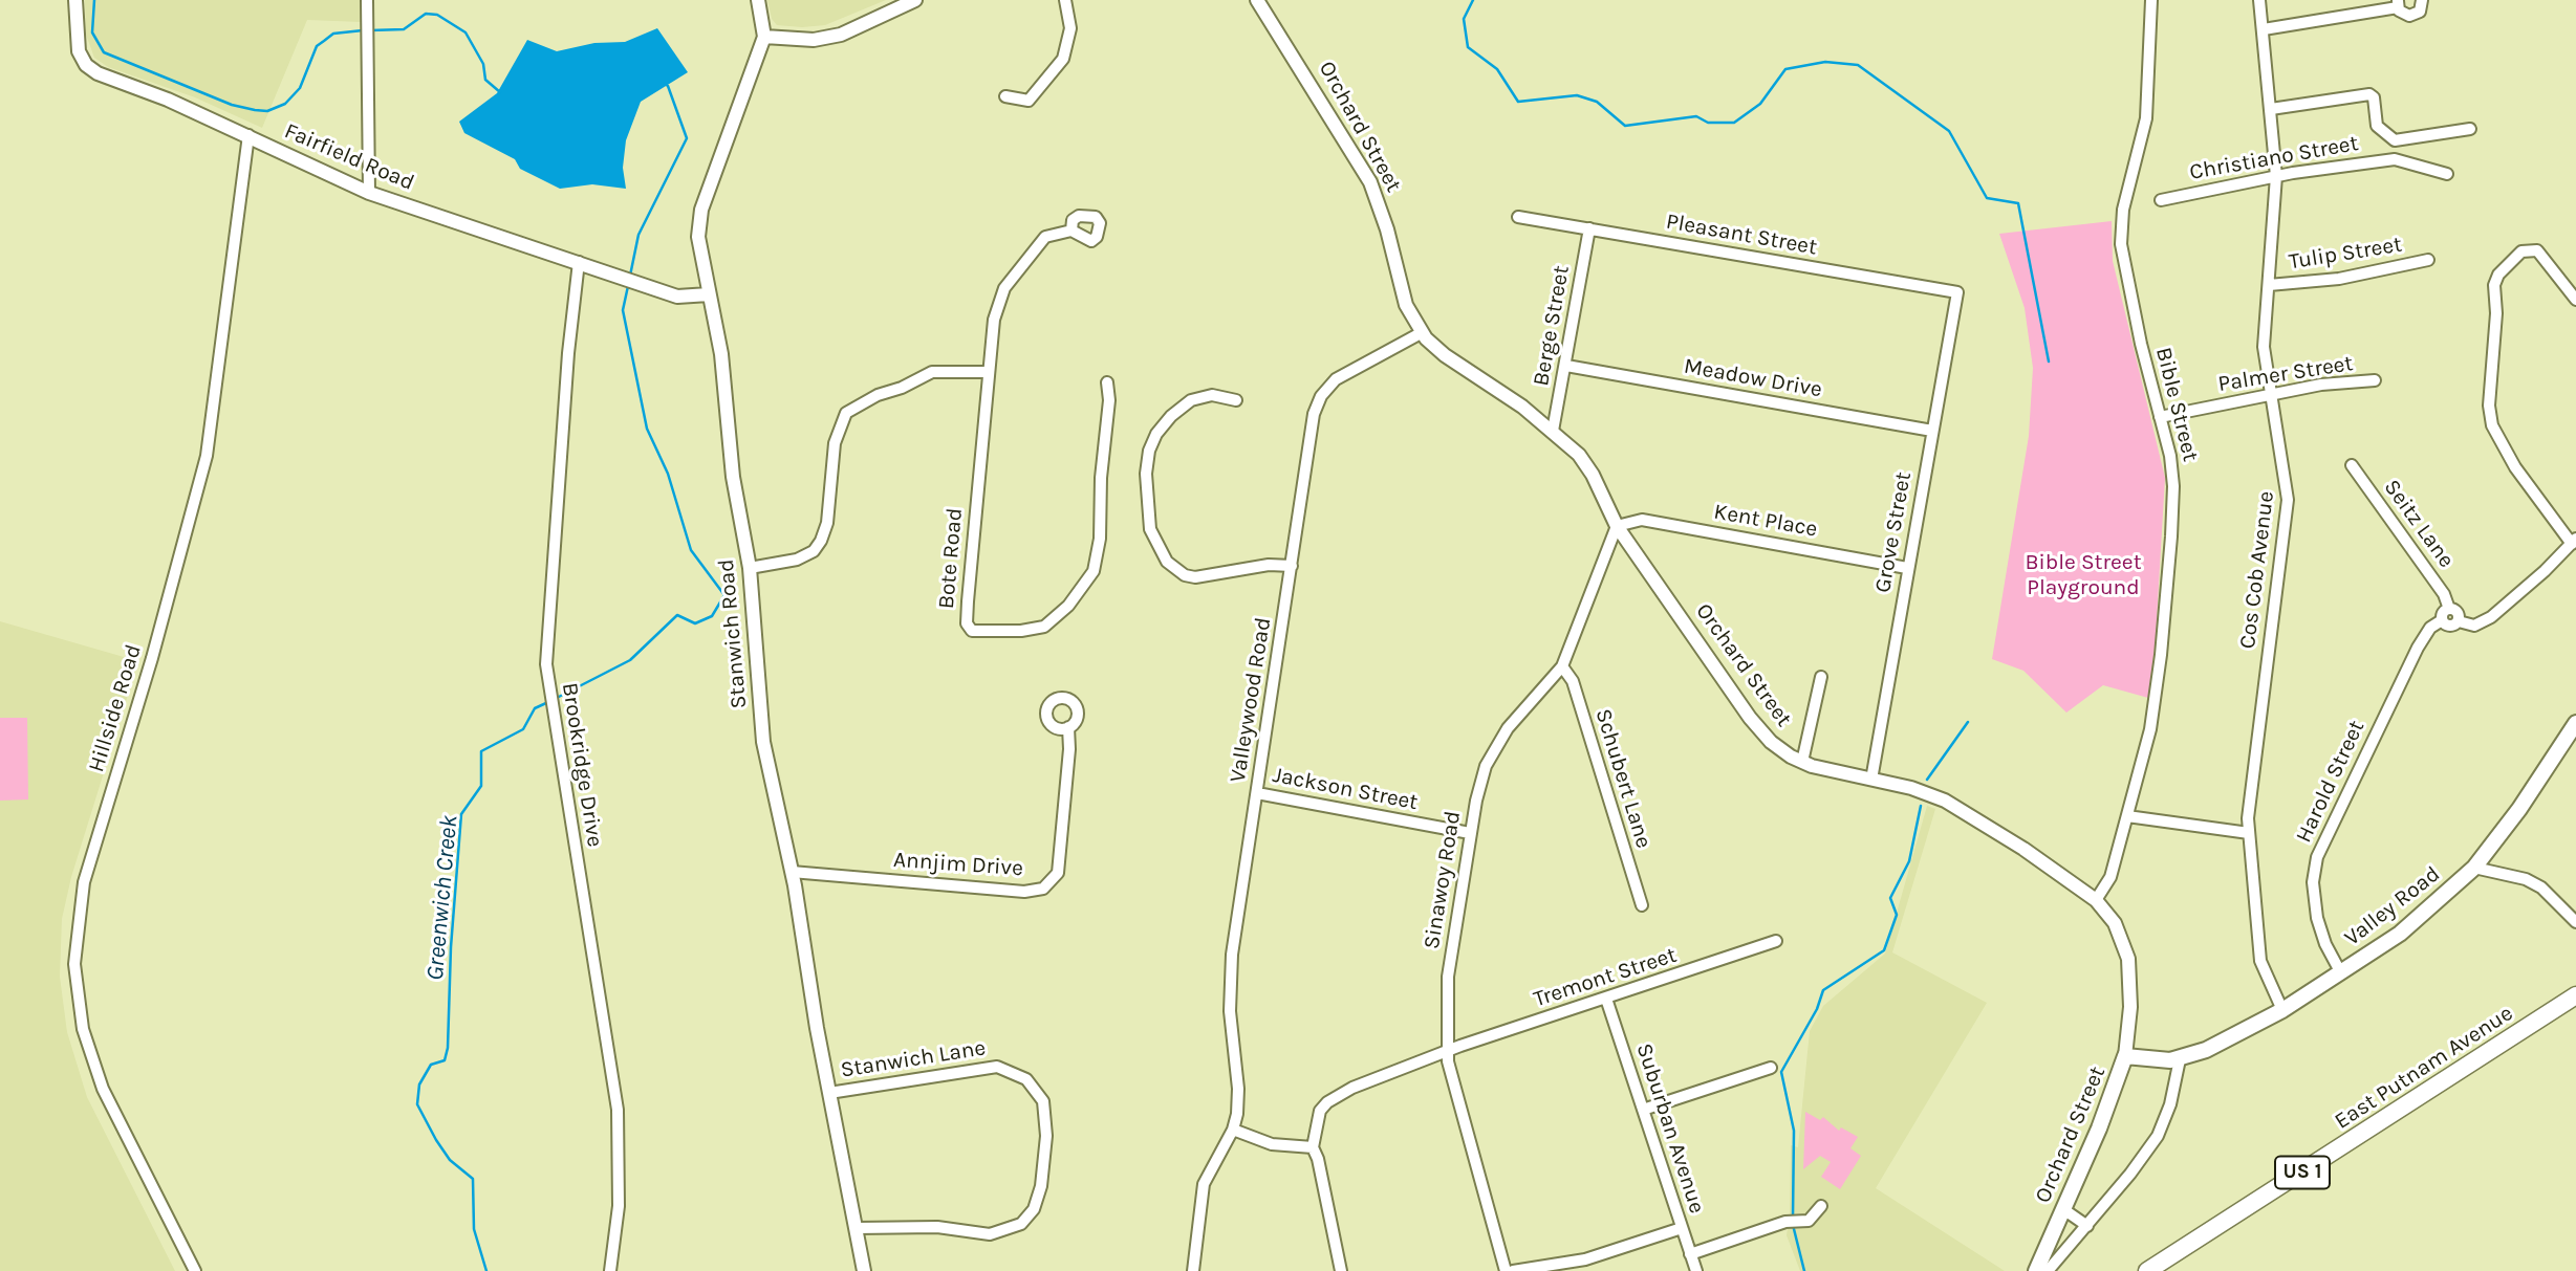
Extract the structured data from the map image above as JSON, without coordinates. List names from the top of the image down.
{
  "streets": {
    "main road": [
      "Orchard Street",
      "Valley Road",
      "East Putnam Avenue",
      "US 1"
    ],
    "street": [
      "Fairfield Road",
      "Christiano Street",
      "Pleasant Street",
      "Tulip Street",
      "Berge Street",
      "Palmer Street",
      "Meadow Drive",
      "Bible Street",
      "Kent Place",
      "Seitz Lane",
      "Grove Street",
      "Bote Road",
      "Cos Cob Avenue",
      "Stanwich Road",
      "Valleywood Road",
      "Hillside Road",
      "Brookridge Drive",
      "Schubert Lane",
      "Harold Street",
      "Jackson Street",
      "Annjim Drive",
      "Sinawoy Road",
      "Tremont Street",
      "Stanwich Lane",
      "Suburban Avenue"
    ]
  },
  "crossings": [
    ["Orchard Street", "Berge Street"],
    ["Orchard Street", "Bible Street"],
    ["Orchard Street", "Kent Place"],
    ["Orchard Street", "Grove Street"],
    ["Orchard Street", "Valleywood Road"],
    ["Orchard Street", "Sinawoy Road"],
    ["Orchard Street", "Valley Road"],
    ["Fairfield Road", "Stanwich Road"],
    ["Fairfield Road", "Hillside Road"],
    ["Fairfield Road", "Brookridge Drive"],
    ["Christiano Street", "Cos Cob Avenue"],
    ["Pleasant Street", "Berge Street"],
    ["Pleasant Street", "Grove Street"],
    ["Tulip Street", "Cos Cob Avenue"],
    ["Berge Street", "Meadow Drive"],
    ["Palmer Street", "Bible Street"],
    ["Palmer Street", "Cos Cob Avenue"],
    ["Meadow Drive", "Grove Street"],
    ["Kent Place", "Grove Street"],
    ["Kent Place", "Sinawoy Road"],
    ["Seitz Lane", "Harold Street"],
    ["Cos Cob Avenue", "Valley Road"],
    ["Stanwich Road", "Annjim Drive"],
    ["Stanwich Road", "Stanwich Lane"],
    ["Valleywood Road", "Jackson Street"],
    ["Schubert Lane", "Sinawoy Road"],
    ["Harold Street", "Valley Road"],
    ["Jackson Street", "Sinawoy Road"],
    ["Sinawoy Road", "Tremont Street"],
    ["Tremont Street", "Suburban Avenue"]
  ],
  "water": ["Greenwich Creek"],
  "parks": ["Bible Street Playground"]
}
